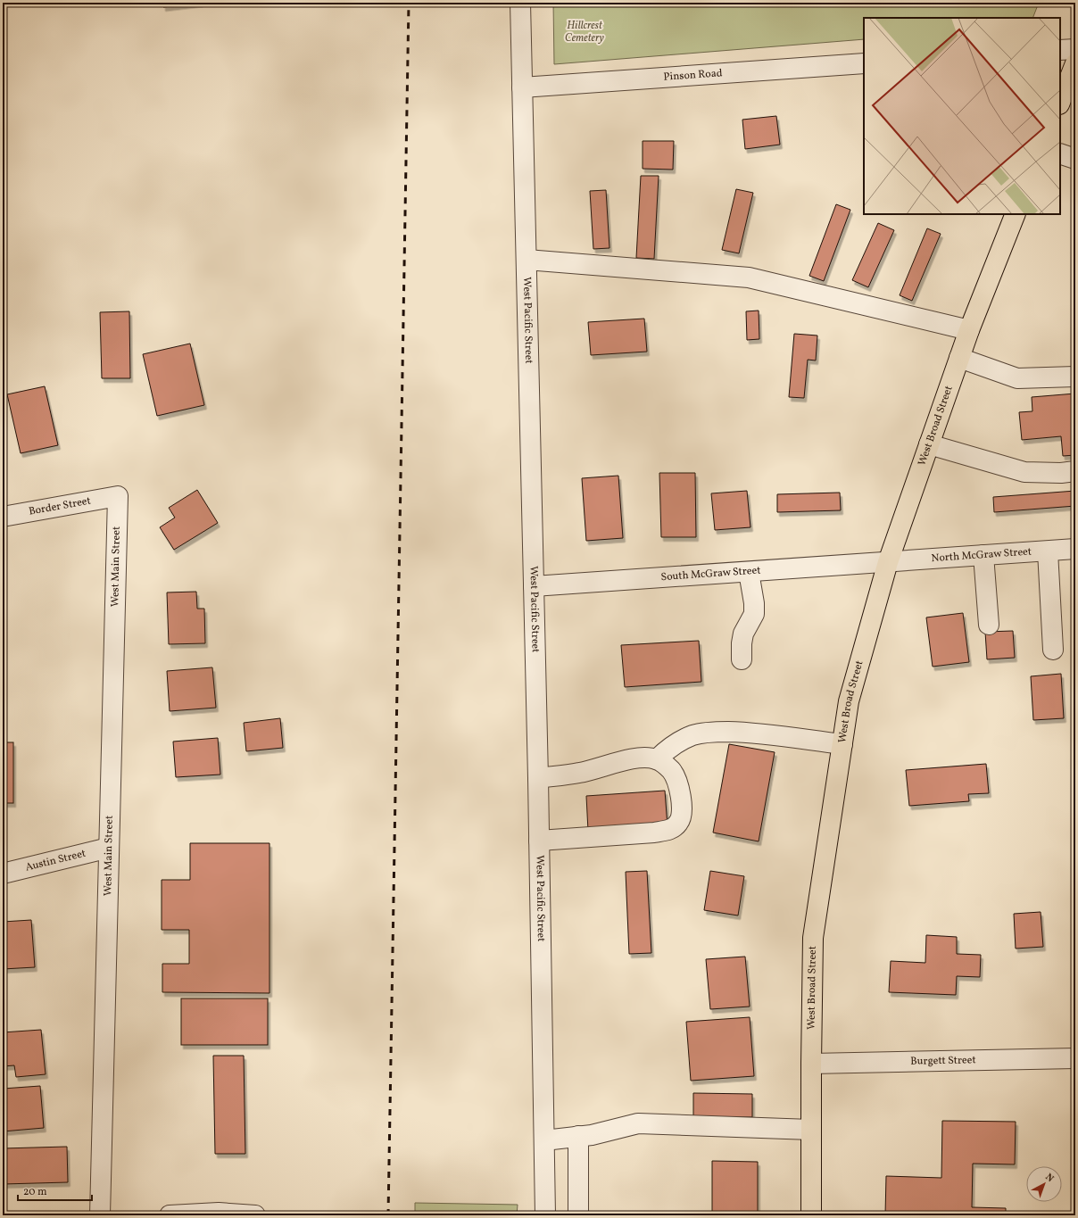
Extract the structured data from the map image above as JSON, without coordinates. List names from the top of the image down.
{
  "streets": {
    "main road": ["West Broad Street"],
    "street": [
      "Pinson Road",
      "West Pacific Street",
      "Border Street",
      "North McGraw Street",
      "West Main Street",
      "South McGraw Street",
      "Austin Street",
      "Burgett Street"
    ]
  },
  "crossings": [
    ["Pinson Road", "West Pacific Street"],
    ["West Pacific Street", "South McGraw Street"],
    ["West Broad Street", "North McGraw Street"],
    ["West Broad Street", "South McGraw Street"],
    ["West Broad Street", "Burgett Street"],
    ["Border Street", "West Main Street"],
    ["North McGraw Street", "South McGraw Street"],
    ["West Main Street", "Austin Street"]
  ],
  "parks": ["Hillcrest Cemetery"],
  "scale_bar": "20 m",
  "north": "top right"
}
